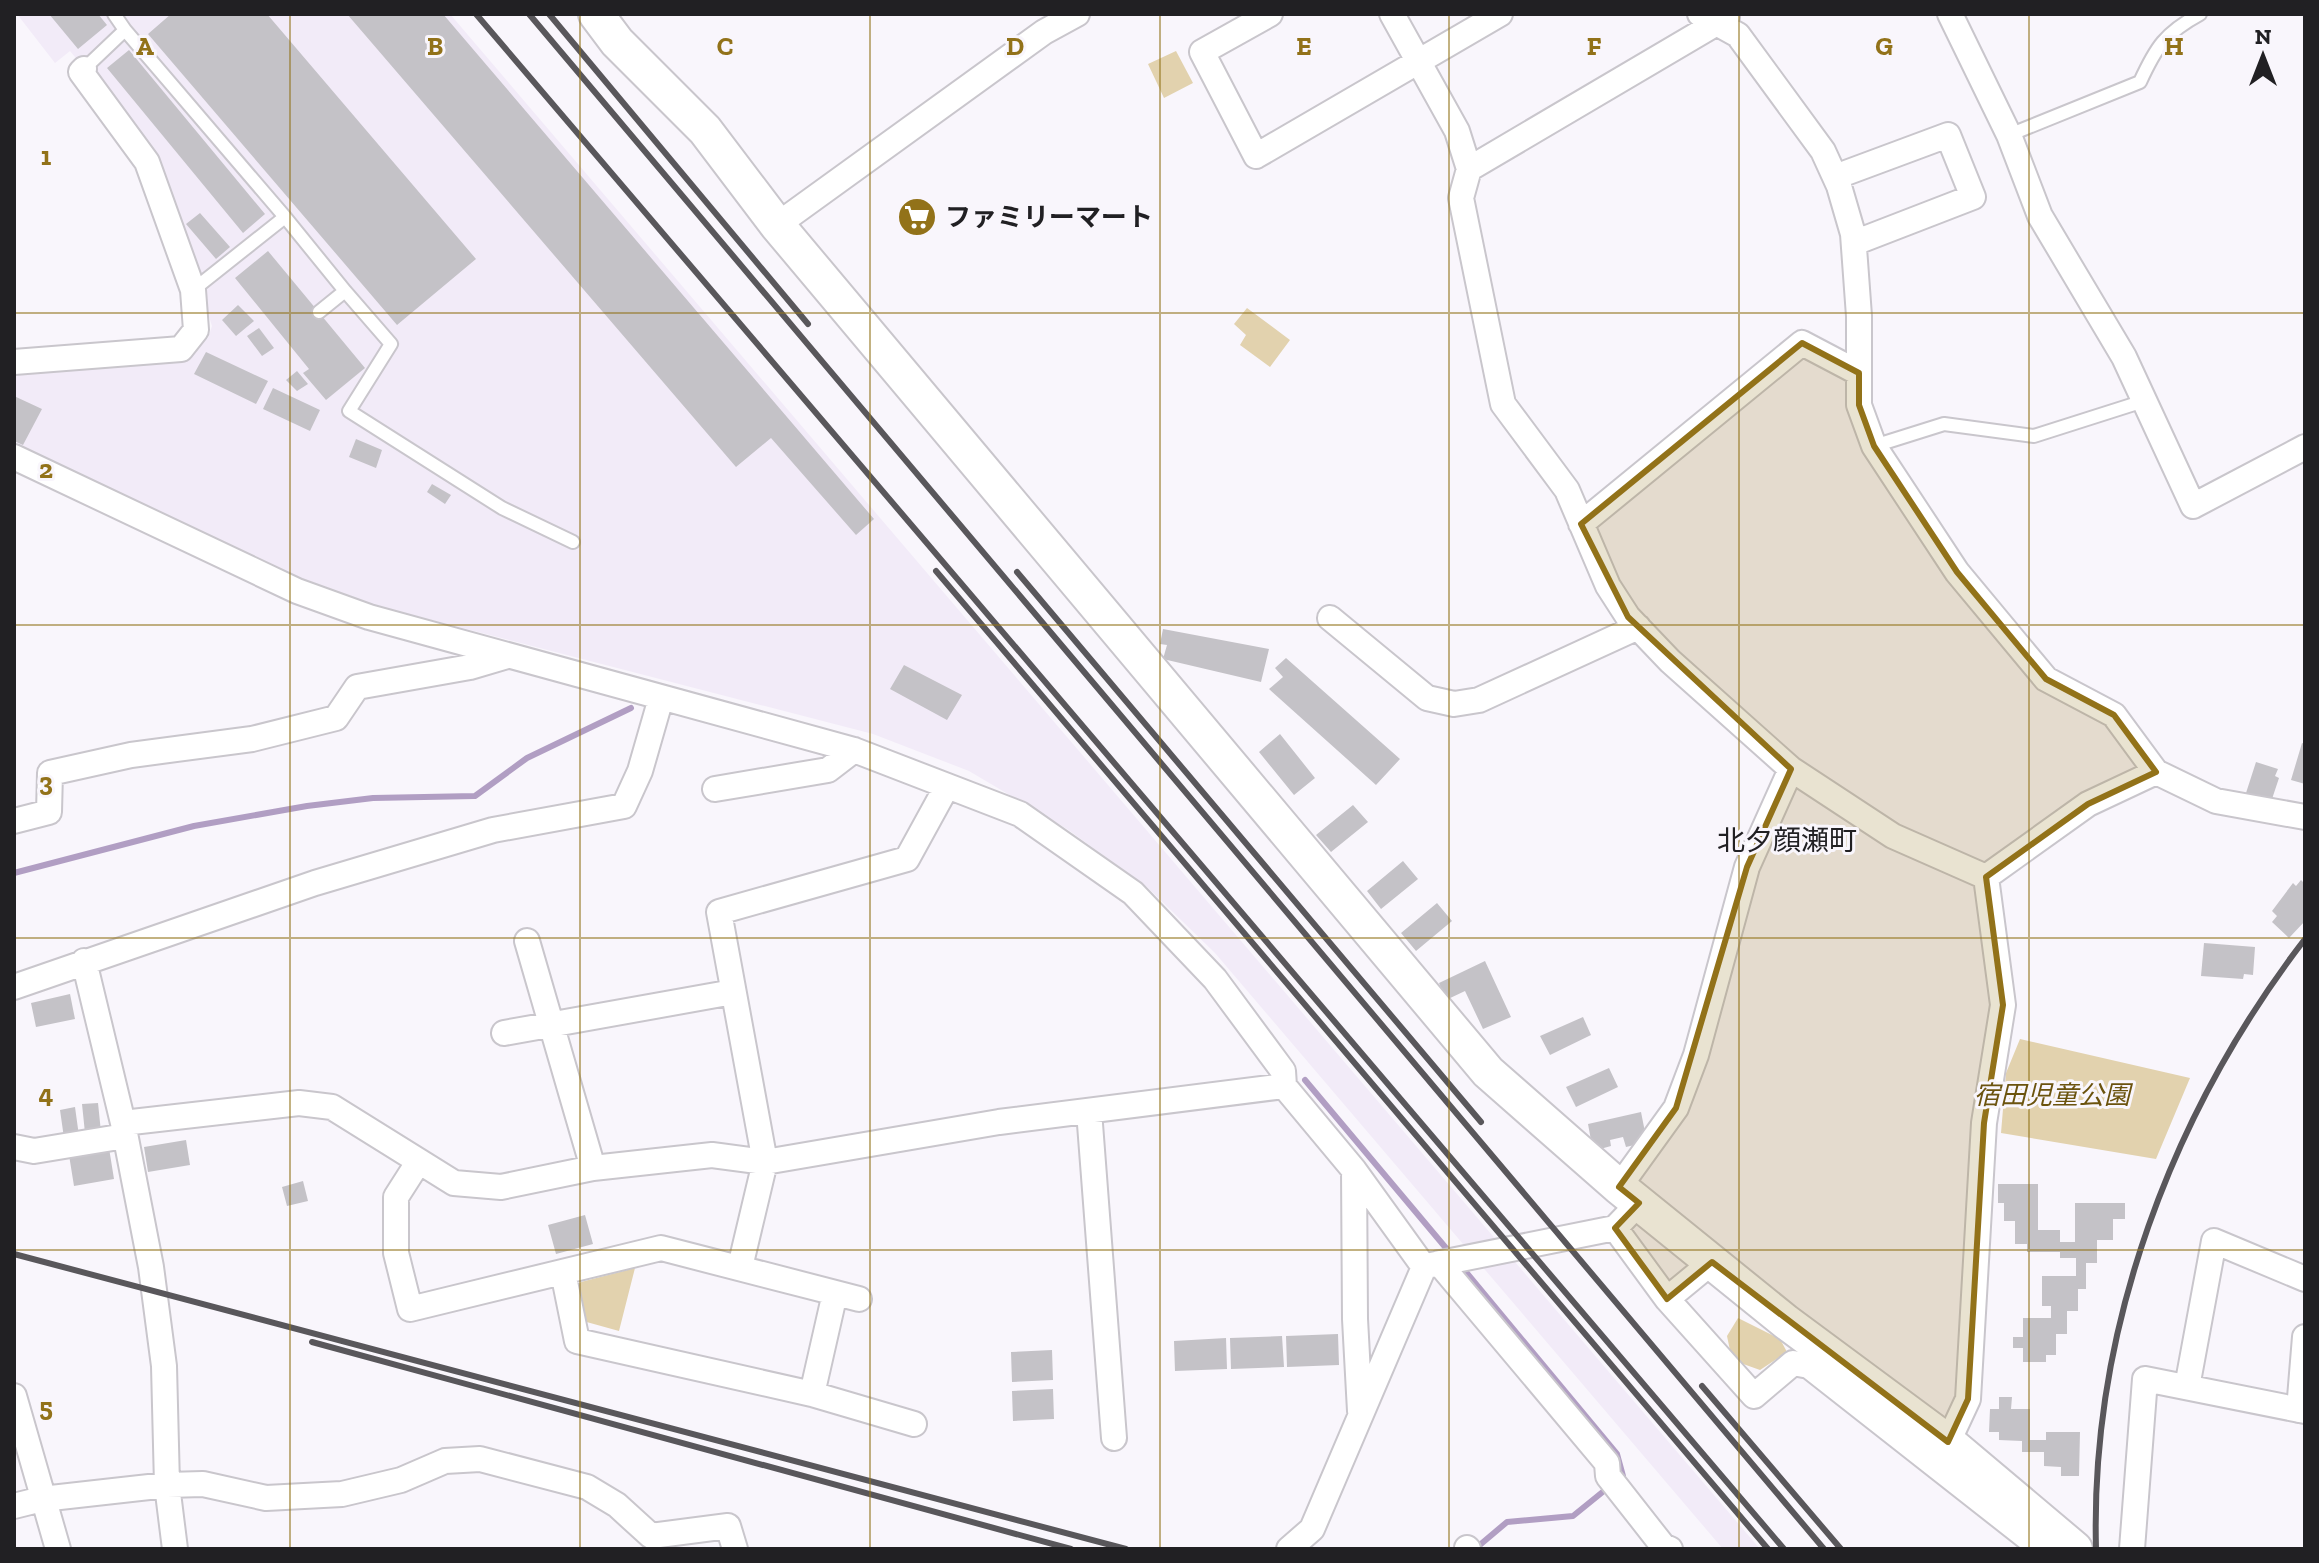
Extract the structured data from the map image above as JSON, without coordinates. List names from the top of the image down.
{
  "districts": ["北夕顔瀬町"],
  "parks": ["宿田児童公園"],
  "places": {
    "supermarket": ["ファミリーマート"]
  },
  "north": "top",
  "grid": {
    "columns": [
      "A",
      "B",
      "C",
      "D",
      "E",
      "F",
      "G",
      "H"
    ],
    "rows": [
      "1",
      "2",
      "3",
      "4",
      "5"
    ]
  }
}
